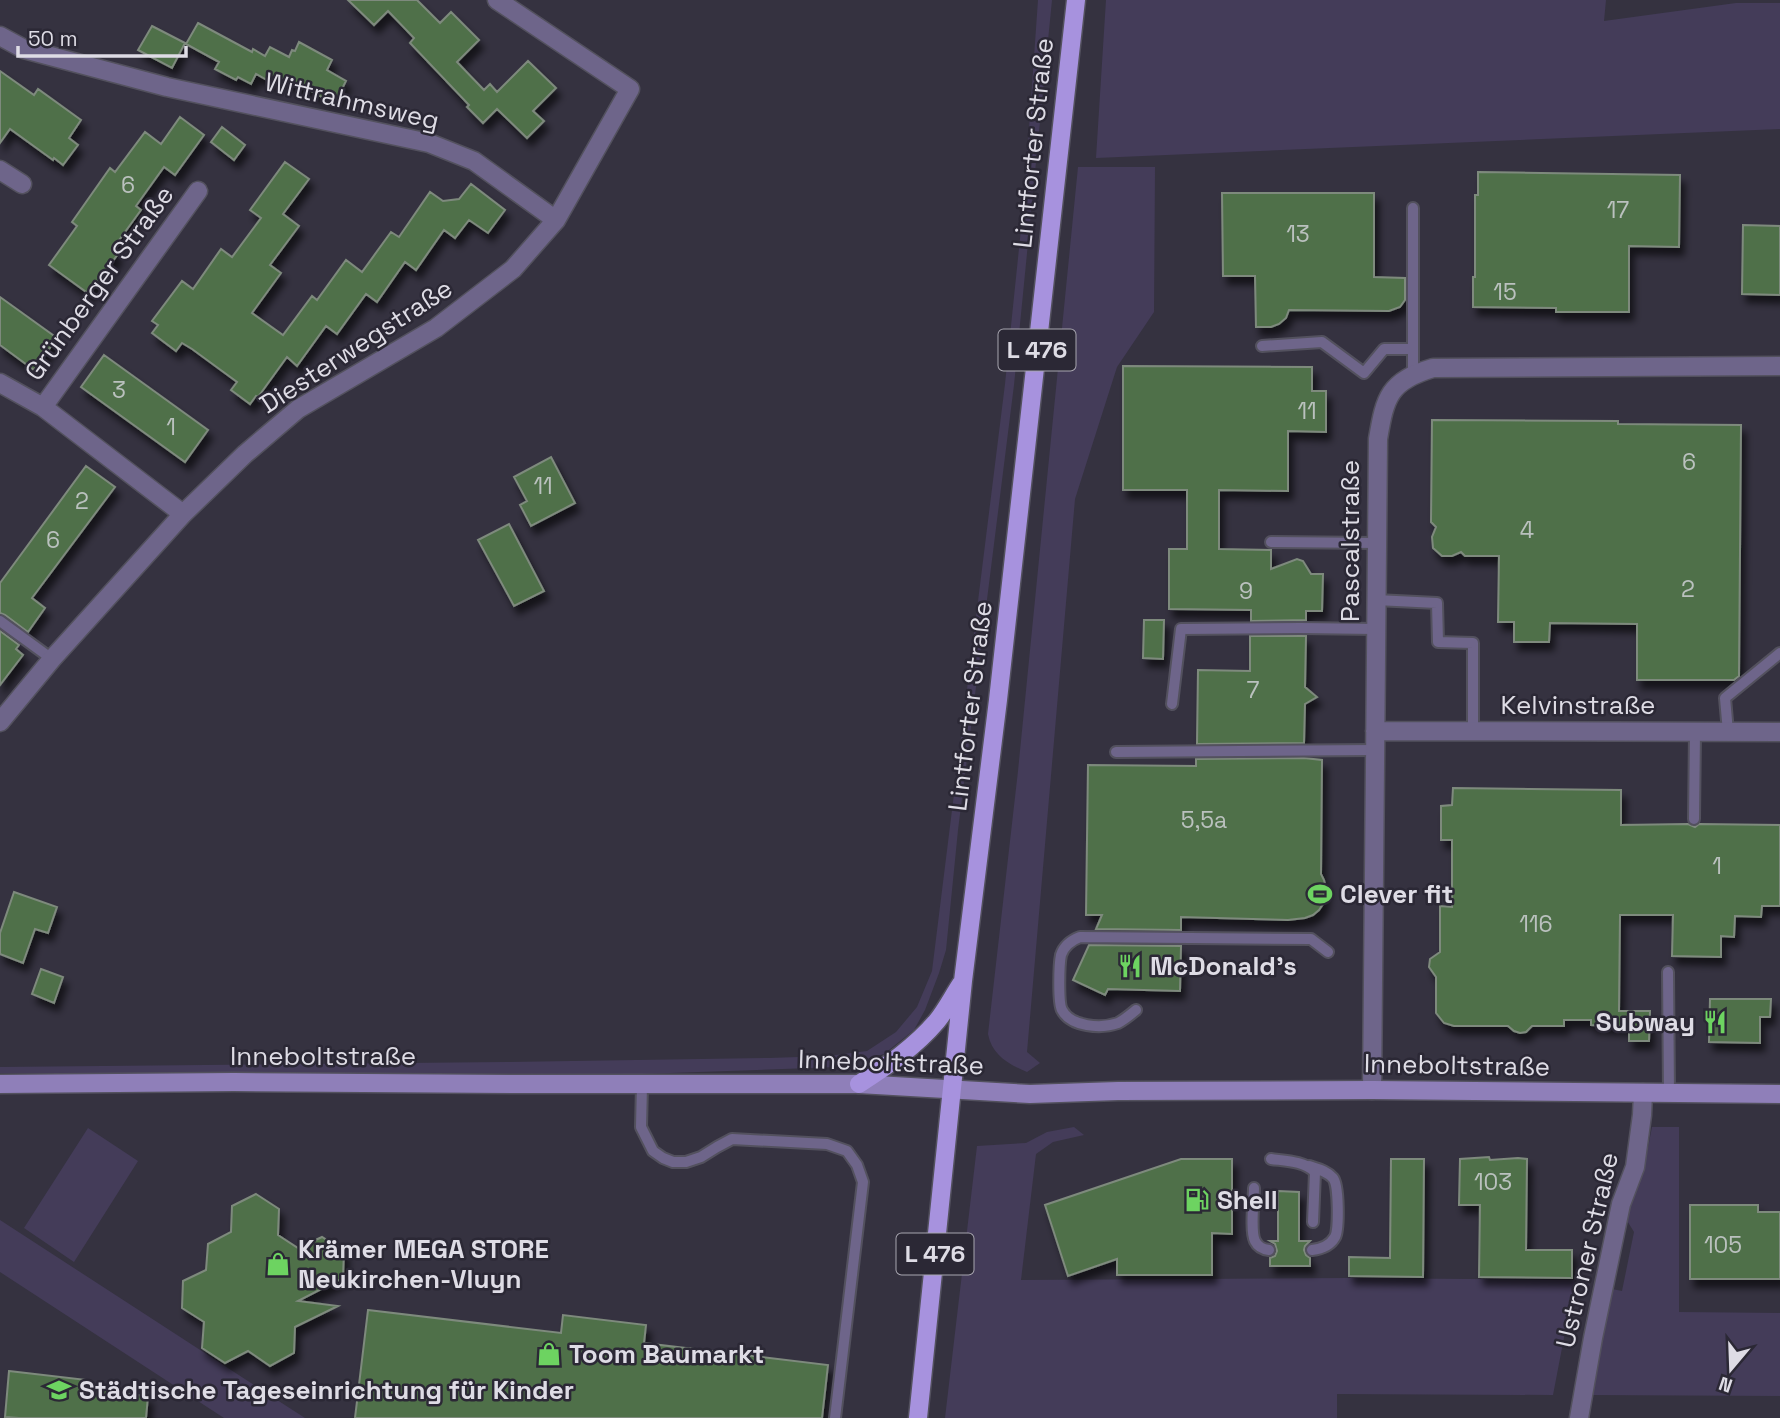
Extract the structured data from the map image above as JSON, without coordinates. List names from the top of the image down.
{
  "streets": {
    "main road": ["Lintforter Straße", "L 476"],
    "street": [
      "Wittrahmsweg",
      "Grünberger Straße",
      "Diesterwegstraße",
      "Pascalstraße",
      "Kelvinstraße",
      "Inneboltstraße",
      "Ustroner Straße"
    ]
  },
  "crossings": [
    ["Wittrahmsweg", "Diesterwegstraße"],
    ["Lintforter Straße", "Inneboltstraße"],
    ["Pascalstraße", "Kelvinstraße"],
    ["Pascalstraße", "Inneboltstraße"],
    ["Inneboltstraße", "Ustroner Straße"]
  ],
  "places": {
    "sports": ["Clever fit"],
    "restaurant": ["McDonald's", "Subway"],
    "fuel station": ["Shell"],
    "shop": ["Krämer MEGA STORE Neukirchen-Vluyn", "Toom Baumarkt"],
    "school or university": ["Städtische Tageseinrichtung für Kinder"]
  },
  "house_numbers": [
    "6",
    "17",
    "13",
    "15",
    "3",
    "11",
    "1",
    "6",
    "11",
    "2",
    "4",
    "6",
    "2",
    "9",
    "7",
    "5,5a",
    "1",
    "116",
    "103",
    "105"
  ],
  "scale_bar": "50 m",
  "north": "bottom"
}
